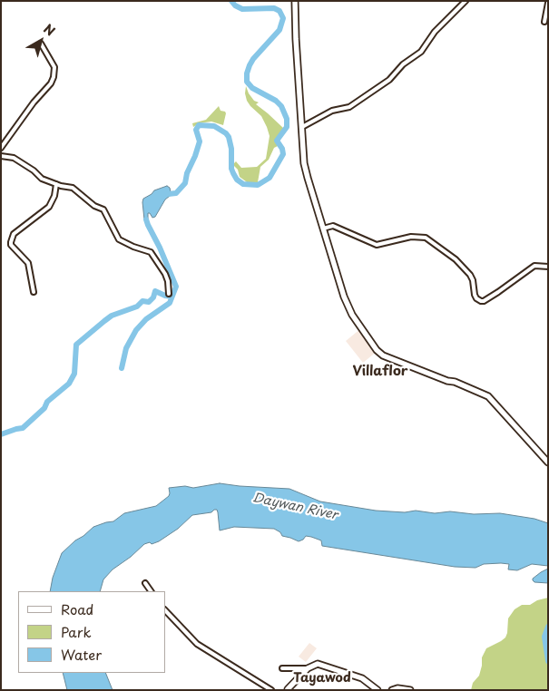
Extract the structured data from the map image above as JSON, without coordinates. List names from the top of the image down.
{
  "districts": ["Villaflor", "Tayawod"],
  "water": ["Daywan River"],
  "legend": ["Road", "Park", "Water"],
  "north": "top right"
}
